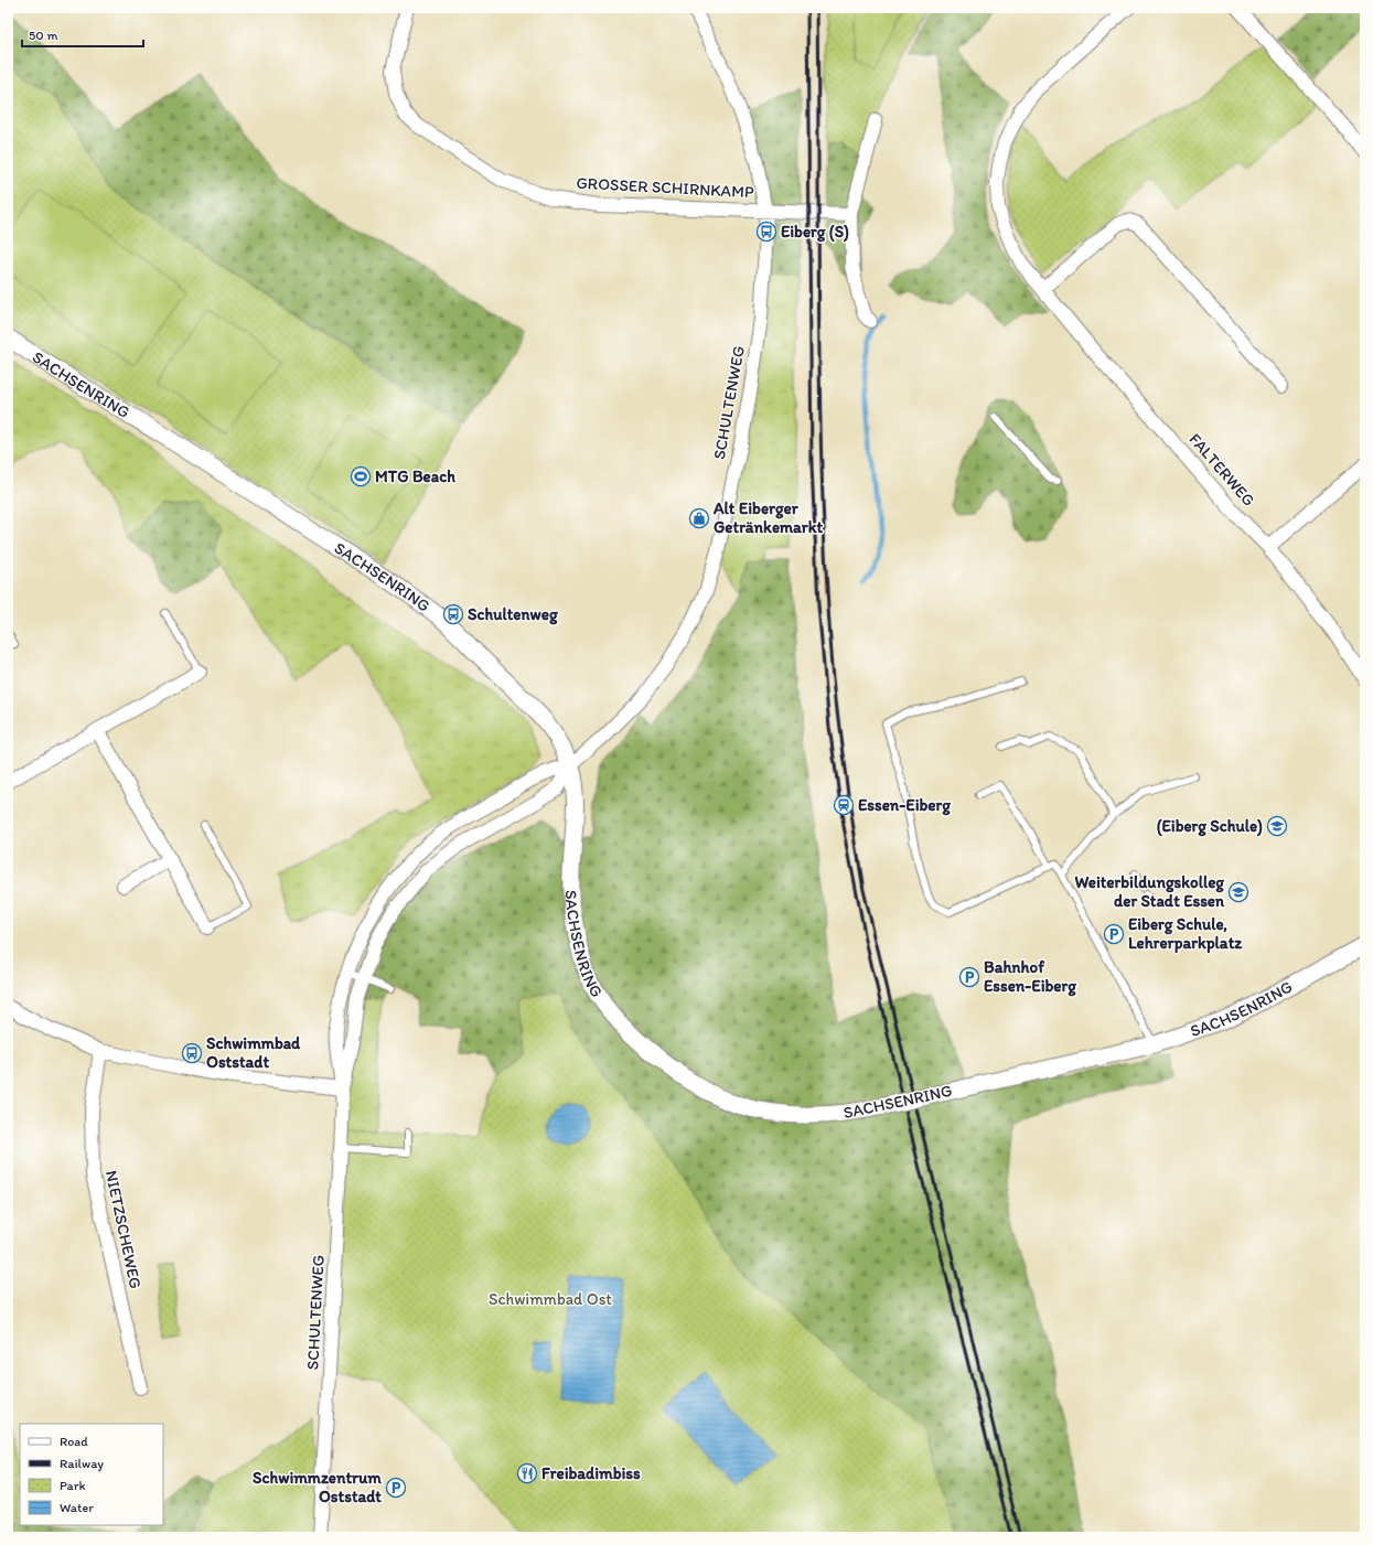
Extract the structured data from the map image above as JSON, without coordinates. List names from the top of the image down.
{
  "streets": {
    "street": [
      "GROSSER SCHIRNKAMP",
      "SACHSENRING",
      "SCHULTENWEG",
      "FALTERWEG",
      "NIETZSCHEWEG"
    ]
  },
  "crossings": [
    ["GROSSER SCHIRNKAMP", "SCHULTENWEG"],
    ["SACHSENRING", "SCHULTENWEG"]
  ],
  "parks": ["Schwimmbad Ost"],
  "places": {
    "bus stop": ["Eiberg (S)", "Schultenweg", "Schwimmbad Oststadt"],
    "sports": ["MTG Beach"],
    "shop": ["Alt Eiberger Getränkemarkt"],
    "station": ["Essen-Eiberg"],
    "school or university": ["(Eiberg Schule)", "Weiterbildungskolleg der Stadt Essen"],
    "parking": ["Eiberg Schule, Lehrerparkplatz", "Bahnhof Essen-Eiberg", "Schwimmzentrum Oststadt"],
    "restaurant": ["Freibadimbiss"]
  },
  "legend": [
    "Road",
    "Railway",
    "Park",
    "Water"
  ],
  "scale_bar": "50 m"
}
